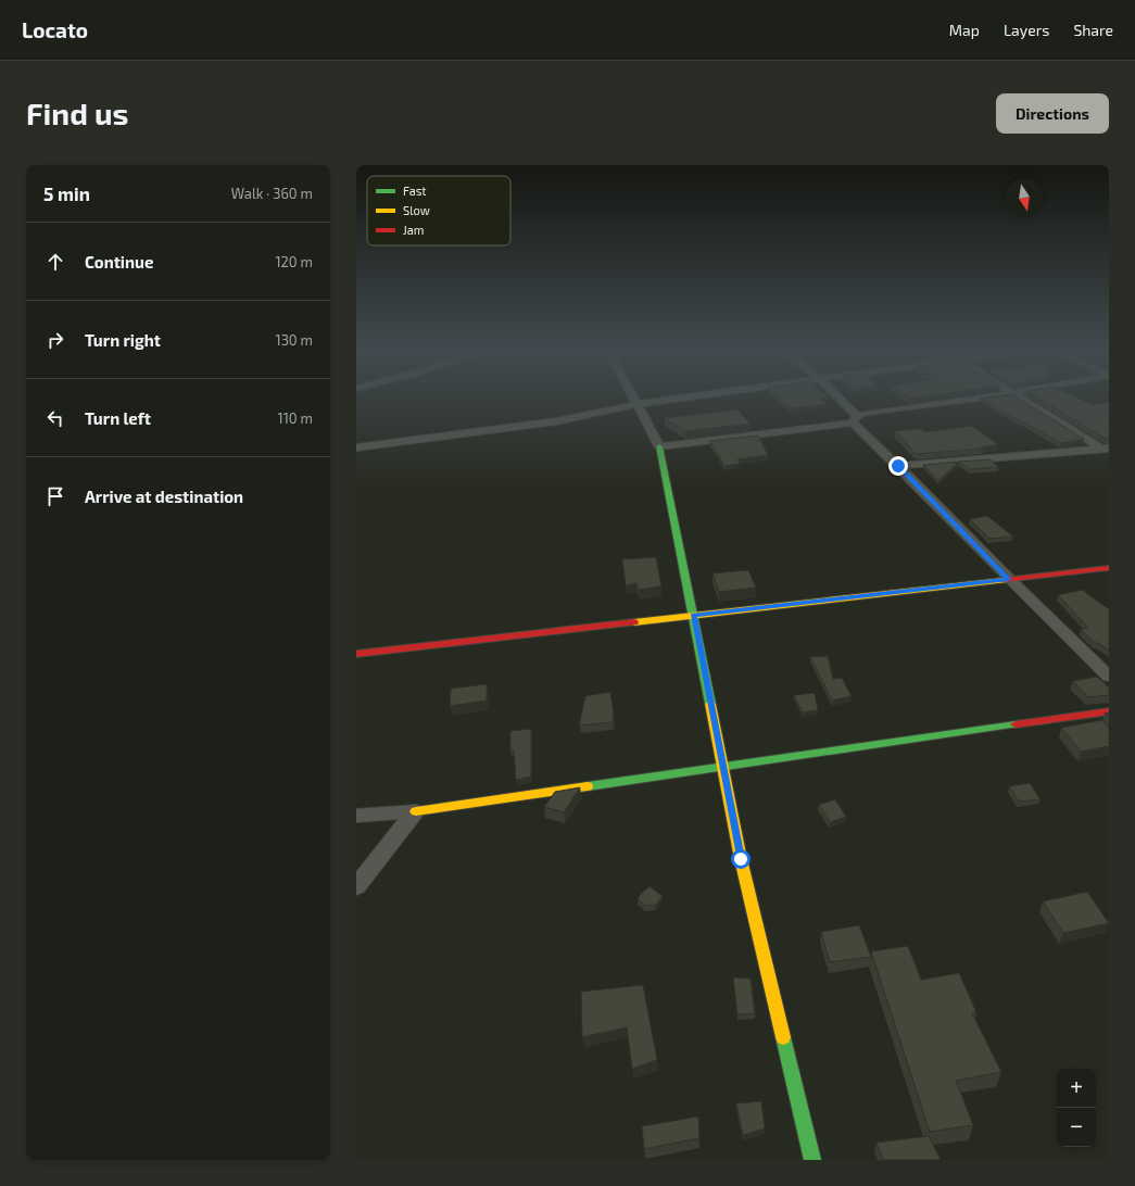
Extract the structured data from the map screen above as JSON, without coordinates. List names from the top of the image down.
{
  "legend": ["Fast", "Slow", "Jam"],
  "north": "bottom",
  "page": {
    "header": "Locato",
    "nav": ["Map", "Layers", "Share"],
    "buttons": "Directions",
    "title": "Find us",
    "heading": ["5 min", "Walk · 360 m"],
    "list": [
      ["Continue", "120 m"],
      ["Turn right", "130 m"],
      ["Turn left", "110 m"],
      "Arrive at destination"
    ],
    "map_buttons": ["+", "−"]
  }
}
